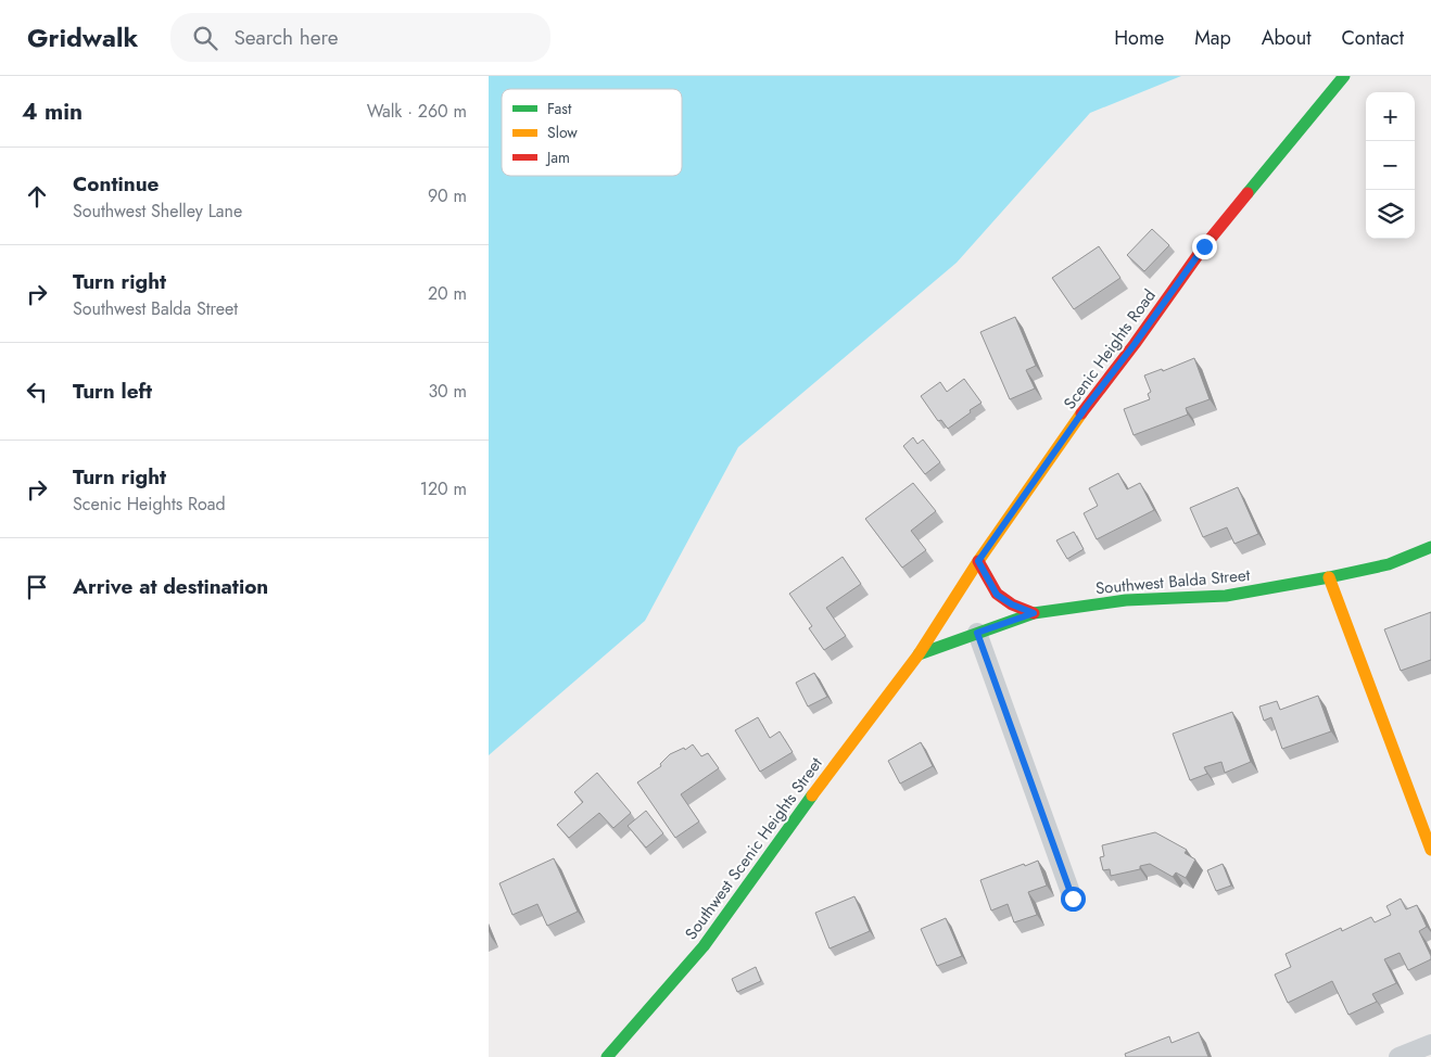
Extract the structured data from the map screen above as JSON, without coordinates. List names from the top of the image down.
{
  "streets": {
    "street": ["Scenic Heights Road", "Southwest Balda Street", "Southwest Scenic Heights Street"]
  },
  "crossings": [
    ["Scenic Heights Road", "Southwest Balda Street"],
    ["Scenic Heights Road", "Southwest Scenic Heights Street"],
    ["Southwest Balda Street", "Southwest Scenic Heights Street"]
  ],
  "legend": ["Fast", "Slow", "Jam"],
  "page": {
    "header": "Gridwalk",
    "search": "Search here",
    "nav": [
      "Home",
      "Map",
      "About",
      "Contact"
    ],
    "heading": ["4 min", "Walk · 260 m"],
    "map_buttons": ["+", "−"],
    "list": [
      ["Continue", "Southwest Shelley Lane", "90 m"],
      ["Turn right", "Southwest Balda Street", "20 m"],
      ["Turn left", "30 m"],
      ["Turn right", "Scenic Heights Road", "120 m"],
      "Arrive at destination"
    ]
  }
}
